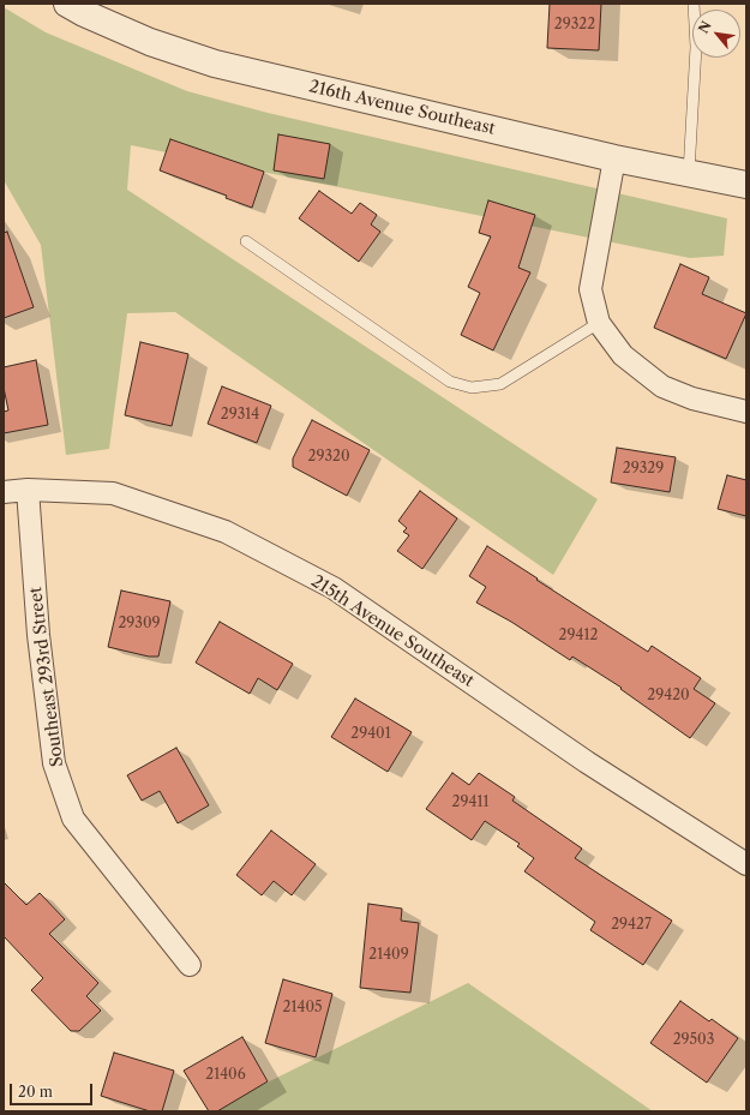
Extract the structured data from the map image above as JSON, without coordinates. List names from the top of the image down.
{
  "streets": {
    "street": ["216th Avenue Southeast", "215th Avenue Southeast", "Southeast 293rd Street"]
  },
  "crossings": [
    ["215th Avenue Southeast", "Southeast 293rd Street"]
  ],
  "house_numbers": [
    "29322",
    "29314",
    "29320",
    "29329",
    "29309",
    "29412",
    "29420",
    "29401",
    "29411",
    "29427",
    "21409",
    "21405",
    "29503",
    "21406"
  ],
  "scale_bar": "20 m",
  "north": "top left"
}
